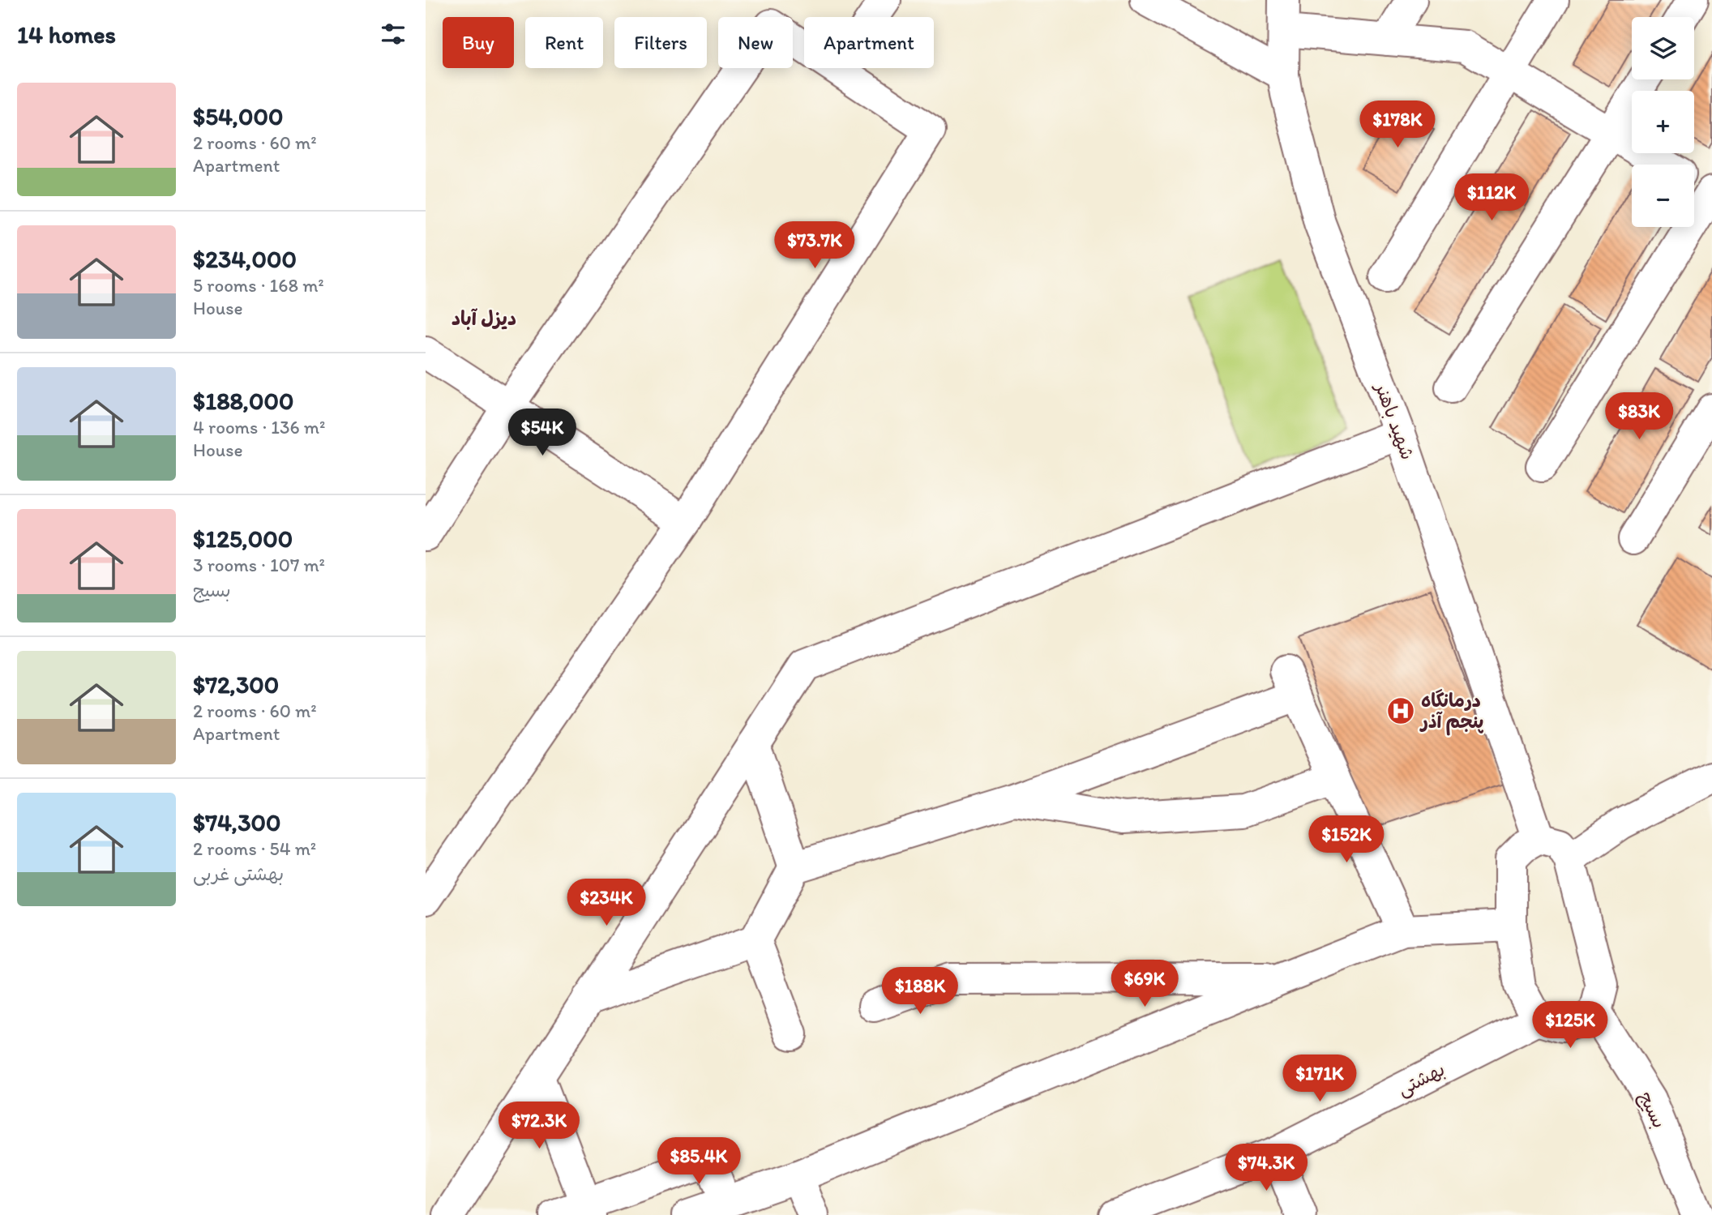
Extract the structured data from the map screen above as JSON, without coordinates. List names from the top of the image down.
{
  "streets": {
    "street": ["شهید باهنر", "بهشتی", "بسیج"]
  },
  "districts": ["دیزل آباد"],
  "places": {
    "hospital": ["درمانگاه پنجم آذر"]
  },
  "page": {
    "heading": "14 homes",
    "map_buttons": ["+", "−"],
    "chip": [
      "Buy",
      "Rent",
      "Filters",
      "New",
      "Apartment"
    ],
    "list": [
      {
        "name": "$54,000",
        "note": "2 rooms · 60 m² · Apartment"
      },
      {
        "name": "$234,000",
        "note": "5 rooms · 168 m² · House"
      },
      {
        "name": "$188,000",
        "note": "4 rooms · 136 m² · House"
      },
      {
        "name": "$125,000",
        "note": "3 rooms · 107 m² · بسیج"
      },
      {
        "name": "$72,300",
        "note": "2 rooms · 60 m² · Apartment"
      },
      {
        "name": "$74,300",
        "note": "2 rooms · 54 m² · بهشتی غربی"
      }
    ],
    "price": [
      "$178K",
      "$112K",
      "$73.7K",
      "$83K",
      "$54K",
      "$152K",
      "$234K",
      "$69K",
      "$188K",
      "$125K",
      "$171K",
      "$72.3K",
      "$85.4K",
      "$74.3K"
    ]
  }
}
